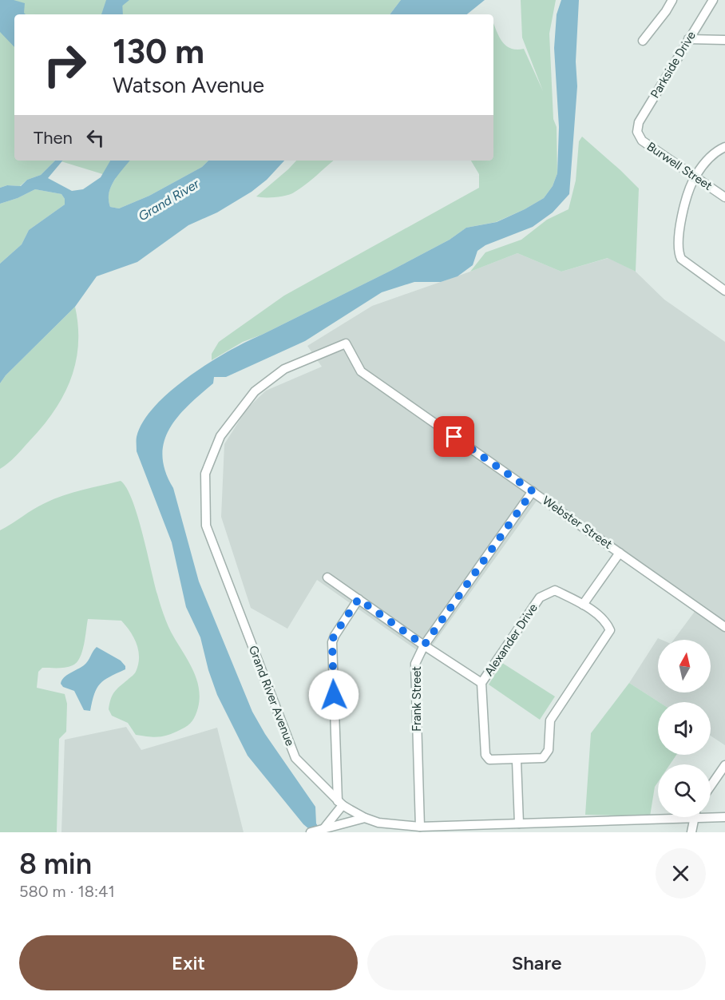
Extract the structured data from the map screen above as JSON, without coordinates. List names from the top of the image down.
{
  "streets": {
    "street": [
      "Parkside Drive",
      "Burwell Street",
      "Webster Street",
      "Alexander Drive",
      "Grand River Avenue",
      "Frank Street"
    ]
  },
  "crossings": [
    ["Parkside Drive", "Burwell Street"],
    ["Webster Street", "Grand River Avenue"],
    ["Webster Street", "Frank Street"],
    ["Grand River Avenue", "Frank Street"]
  ],
  "water": ["Grand River"],
  "north": "top",
  "page": {
    "turn": ["130 m", "Watson Avenue"],
    "then": "Then",
    "heading": ["8 min", "580 m · 18:41"],
    "buttons": ["Exit", "Share"]
  }
}
